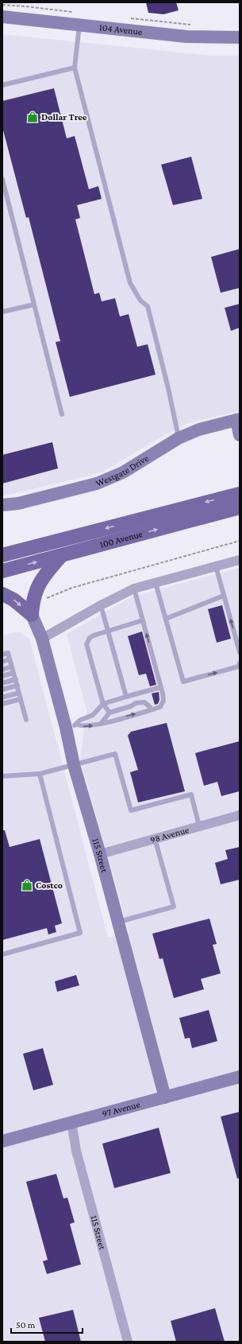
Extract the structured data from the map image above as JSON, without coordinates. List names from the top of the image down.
{
  "streets": {
    "main road": ["100 Avenue"],
    "street": [
      "104 Avenue",
      "Westgate Drive",
      "98 Avenue",
      "115 Street",
      "97 Avenue"
    ]
  },
  "crossings": [
    ["98 Avenue", "115 Street"],
    ["115 Street", "97 Avenue"]
  ],
  "places": {
    "shop": ["Dollar Tree", "Costco"]
  },
  "scale_bar": "50 m"
}
